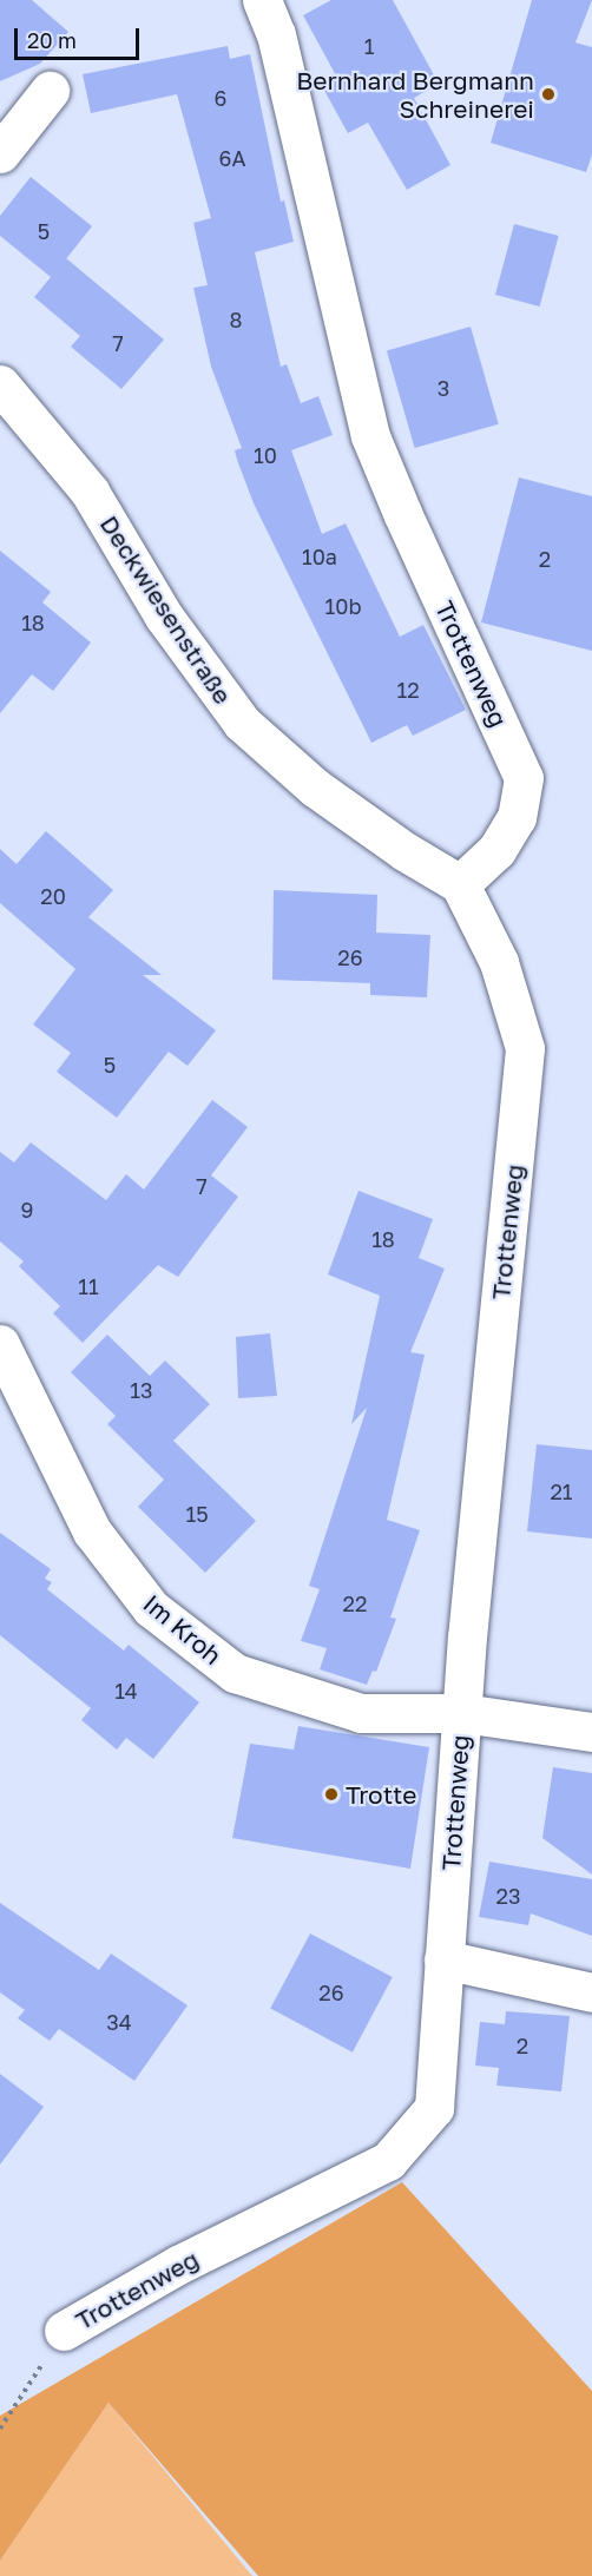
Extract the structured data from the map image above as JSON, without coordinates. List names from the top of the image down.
{
  "streets": {
    "street": ["Deckwiesenstraße", "Trottenweg", "Im Kroh"]
  },
  "crossings": [
    ["Deckwiesenstraße", "Trottenweg"],
    ["Trottenweg", "Im Kroh"]
  ],
  "places": ["Bernhard Bergmann Schreinerei", "Trotte"],
  "house_numbers": [
    "1",
    "6",
    "6A",
    "5",
    "8",
    "7",
    "3",
    "10",
    "10a",
    "2",
    "10b",
    "18",
    "12",
    "20",
    "26",
    "5",
    "7",
    "9",
    "18",
    "11",
    "13",
    "21",
    "15",
    "22",
    "14",
    "23",
    "26",
    "34",
    "2"
  ],
  "scale_bar": "20 m"
}
